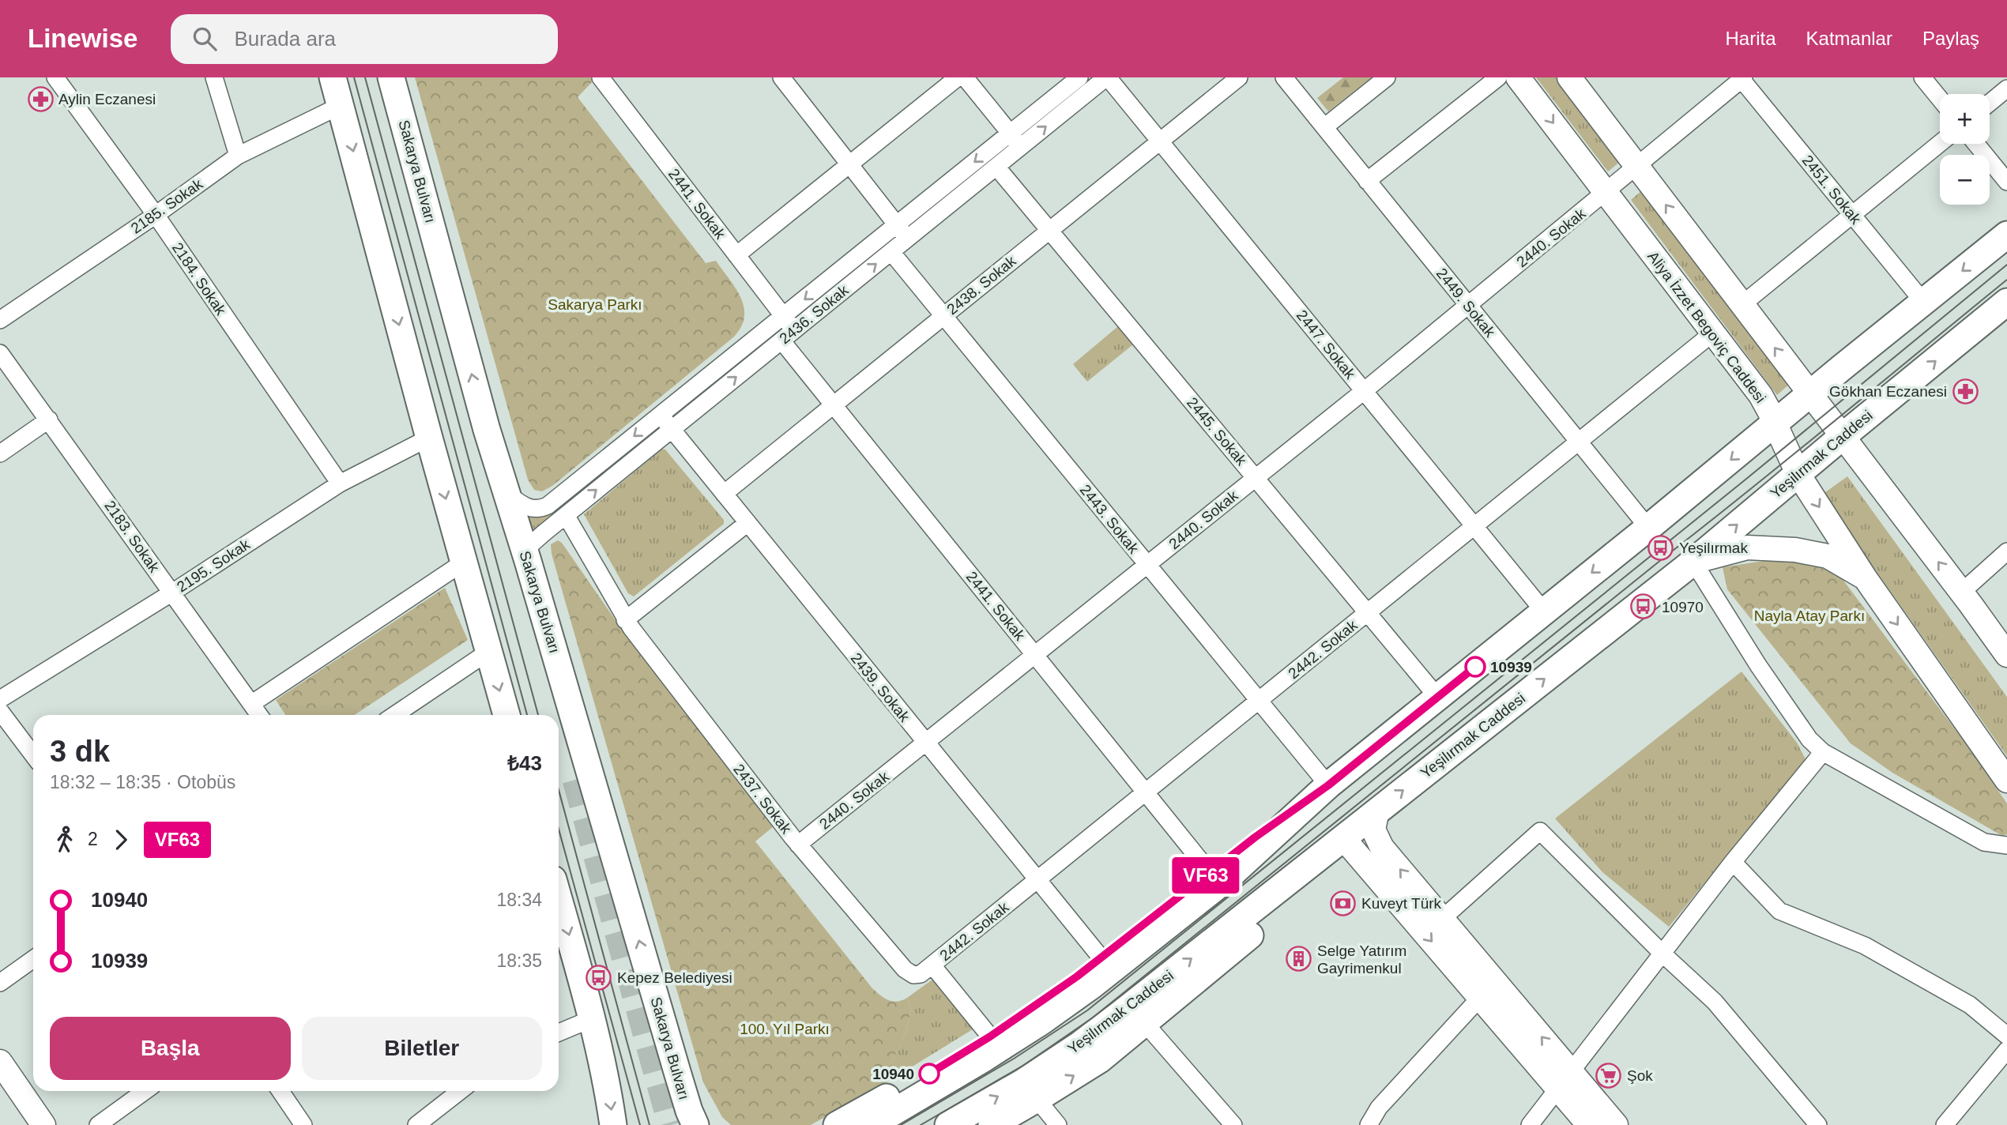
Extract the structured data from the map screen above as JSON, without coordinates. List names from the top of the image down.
{
  "streets": {
    "main road": ["Sakarya Bulvarı", "Aliya İzzet Begoviç Caddesi", "Yeşilırmak Caddesi"],
    "street": [
      "2451. Sokak",
      "2441. Sokak",
      "2185. Sokak",
      "2440. Sokak",
      "2184. Sokak",
      "2438. Sokak",
      "2449. Sokak",
      "2436. Sokak",
      "2447. Sokak",
      "2445. Sokak",
      "2443. Sokak",
      "2183. Sokak",
      "2195. Sokak",
      "2442. Sokak",
      "2439. Sokak",
      "2437. Sokak"
    ]
  },
  "crossings": [
    ["Sakarya Bulvarı", "2436. Sokak"],
    ["2441. Sokak", "2440. Sokak"],
    ["2441. Sokak", "2438. Sokak"],
    ["2441. Sokak", "2436. Sokak"],
    ["2441. Sokak", "2442. Sokak"],
    ["2185. Sokak", "2184. Sokak"],
    ["2440. Sokak", "2449. Sokak"],
    ["2440. Sokak", "Aliya İzzet Begoviç Caddesi"],
    ["2440. Sokak", "2447. Sokak"],
    ["2440. Sokak", "2445. Sokak"],
    ["2440. Sokak", "2443. Sokak"],
    ["2440. Sokak", "2439. Sokak"],
    ["2440. Sokak", "2437. Sokak"],
    ["2184. Sokak", "2195. Sokak"],
    ["2438. Sokak", "2447. Sokak"],
    ["2438. Sokak", "2445. Sokak"],
    ["2438. Sokak", "2443. Sokak"],
    ["2438. Sokak", "2439. Sokak"],
    ["2449. Sokak", "2442. Sokak"],
    ["2436. Sokak", "2447. Sokak"],
    ["2436. Sokak", "2445. Sokak"],
    ["2436. Sokak", "2443. Sokak"],
    ["2436. Sokak", "2439. Sokak"],
    ["2436. Sokak", "2437. Sokak"],
    ["Aliya İzzet Begoviç Caddesi", "Yeşilırmak Caddesi"],
    ["Aliya İzzet Begoviç Caddesi", "2442. Sokak"],
    ["2447. Sokak", "2442. Sokak"],
    ["2445. Sokak", "2442. Sokak"],
    ["2443. Sokak", "2442. Sokak"],
    ["2183. Sokak", "2195. Sokak"],
    ["2442. Sokak", "2439. Sokak"],
    ["2442. Sokak", "2437. Sokak"]
  ],
  "parks": ["Sakarya Parkı", "Nayla Atay Parkı", "100. Yıl Parkı"],
  "places": {
    "pharmacy": ["Aylin Eczanesi", "Gökhan Eczanesi"],
    "bus stop": ["Yeşilırmak", "10970", "Kepez Belediyesi"],
    "other": ["10939", "10940"],
    "bank": ["Kuveyt Türk"],
    "building": ["Selge Yatırım Gayrimenkul"],
    "supermarket": ["Şok"]
  },
  "lines": ["bus line VF63"],
  "page": {
    "header": "Linewise",
    "search": "Burada ara",
    "nav": ["Harita", "Katmanlar", "Paylaş"],
    "on_map": "VF63",
    "map_buttons": ["+", "−"],
    "heading": ["3 dk", "18:32 – 18:35 · Otobüs", "₺43"],
    "legs": ["2", "VF63"],
    "list": [
      {
        "name": "10940",
        "value": "18:34"
      },
      {
        "name": "10939",
        "value": "18:35"
      }
    ],
    "buttons": ["Başla", "Biletler"]
  }
}
